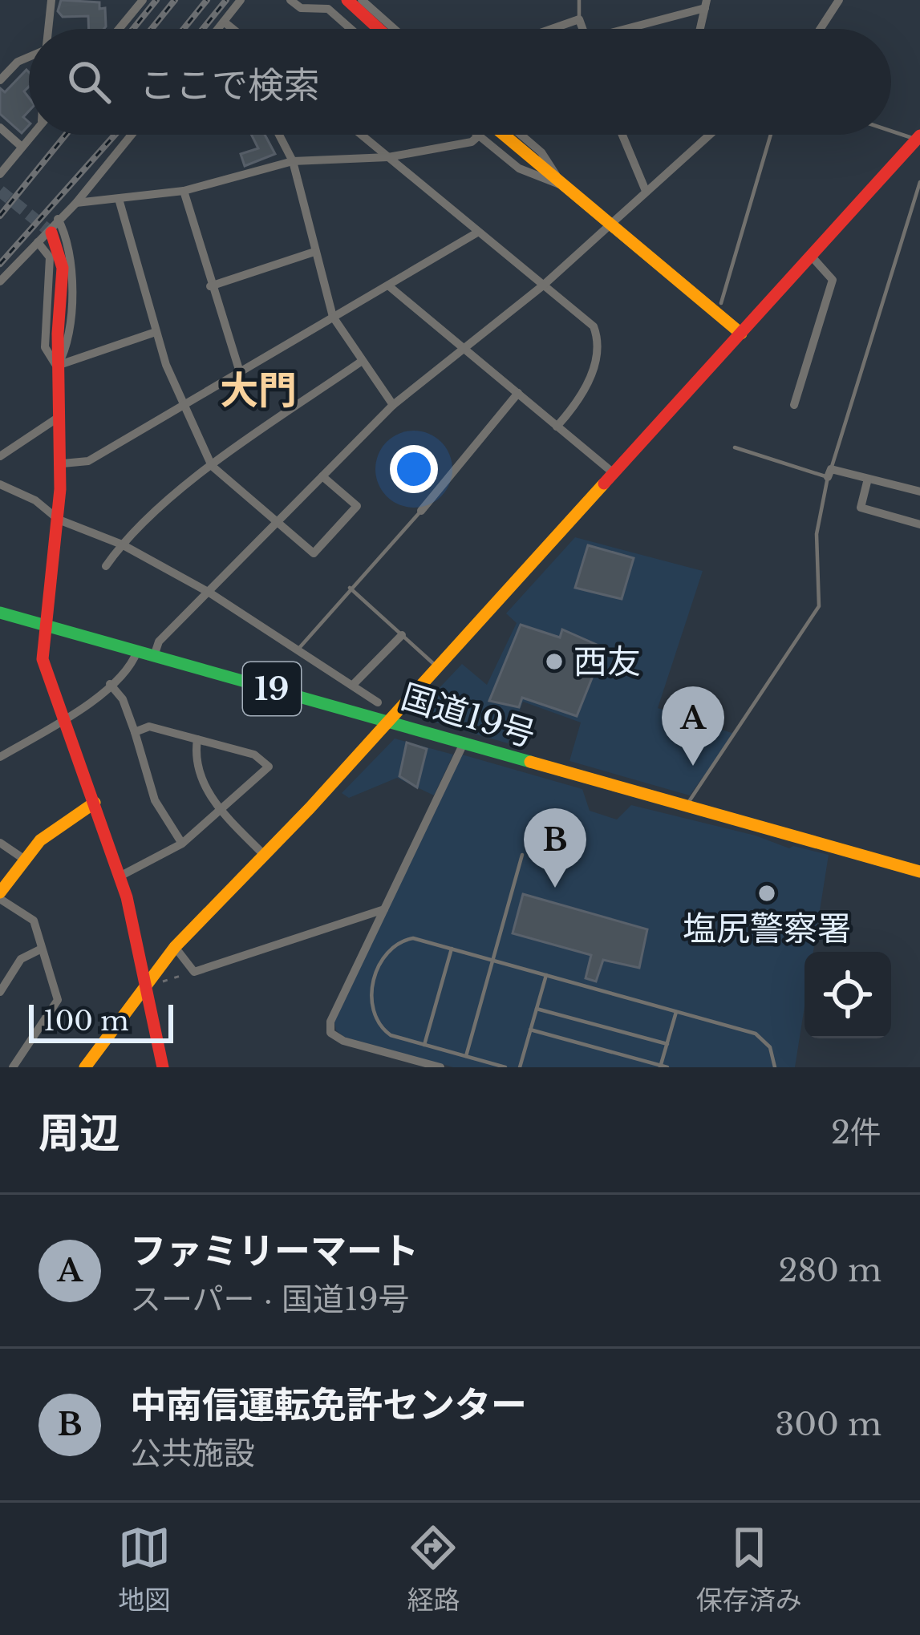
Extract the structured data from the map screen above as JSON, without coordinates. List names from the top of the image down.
{
  "streets": {
    "main road": ["19", "国道19号"]
  },
  "districts": ["大門"],
  "places": ["西友", "塩尻警察署"],
  "scale_bar": "100 m",
  "page": {
    "search": "ここで検索",
    "pins": ["A", "B"],
    "scale": "100 m",
    "heading": ["周辺", "2件"],
    "list": [
      {
        "mark": "A",
        "name": "ファミリーマート",
        "note": "スーパー · 国道19号",
        "value": "280 m"
      },
      {
        "mark": "B",
        "name": "中南信運転免許センター",
        "note": "公共施設",
        "value": "300 m"
      }
    ],
    "nav": ["地図", "経路", "保存済み"]
  }
}
